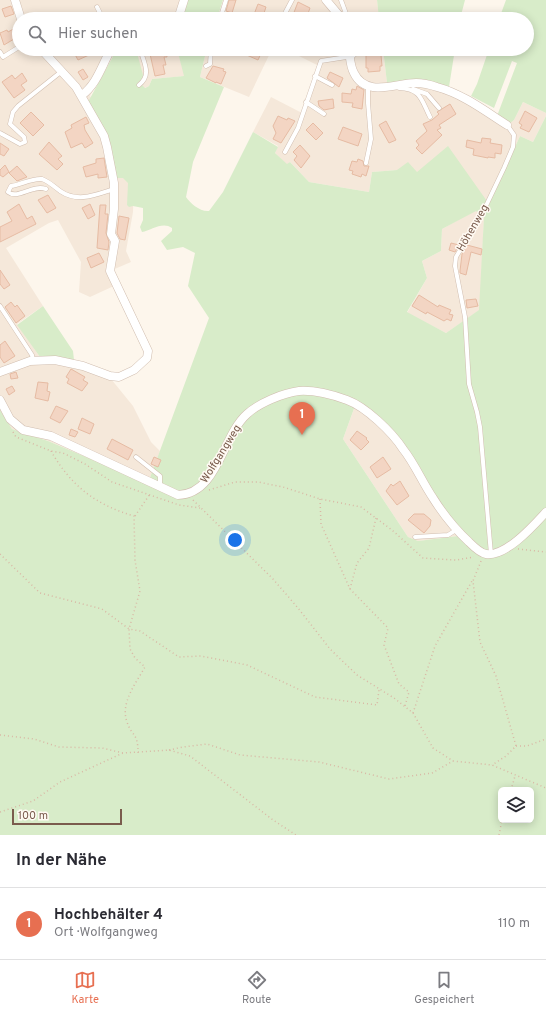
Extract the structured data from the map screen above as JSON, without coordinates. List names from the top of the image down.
{
  "streets": {
    "street": ["Höhenweg", "Wolfgangweg"]
  },
  "scale_bar": "100 m",
  "page": {
    "search": "Hier suchen",
    "pins": "1",
    "scale": "100 m",
    "heading": "In der Nähe",
    "list": [
      {
        "mark": "1",
        "name": "Hochbehälter 4",
        "note": "Ort · Wolfgangweg",
        "value": "110 m"
      }
    ],
    "nav": ["Karte", "Route", "Gespeichert"]
  }
}
